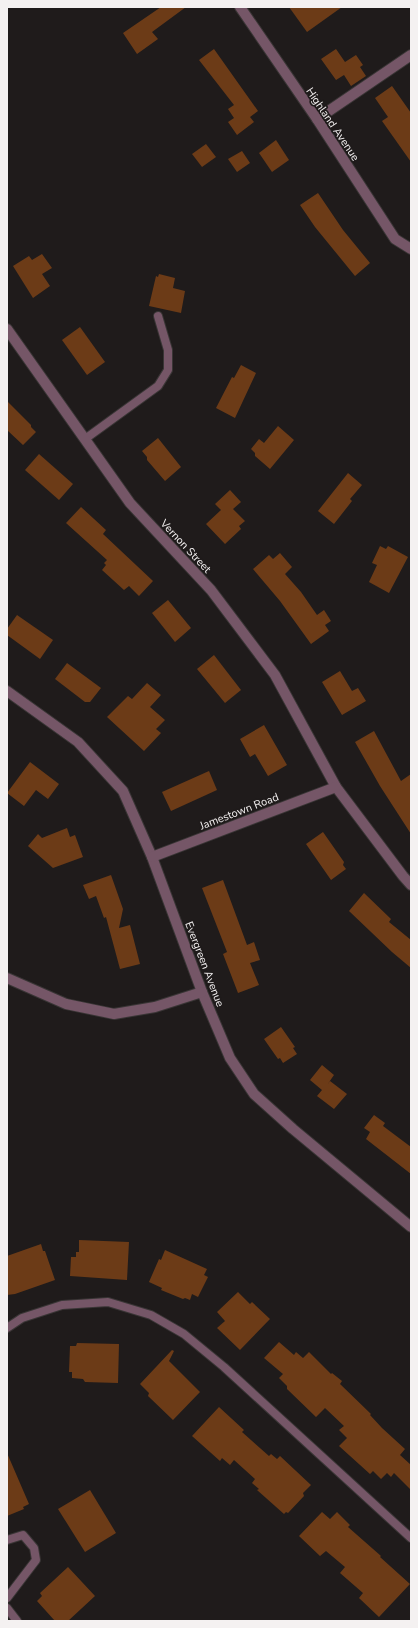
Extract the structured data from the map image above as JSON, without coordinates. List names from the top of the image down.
{
  "streets": {
    "street": [
      "Highland Avenue",
      "Vernon Street",
      "Jamestown Road",
      "Evergreen Avenue"
    ]
  },
  "crossings": [
    ["Vernon Street", "Jamestown Road"],
    ["Jamestown Road", "Evergreen Avenue"]
  ]
}
